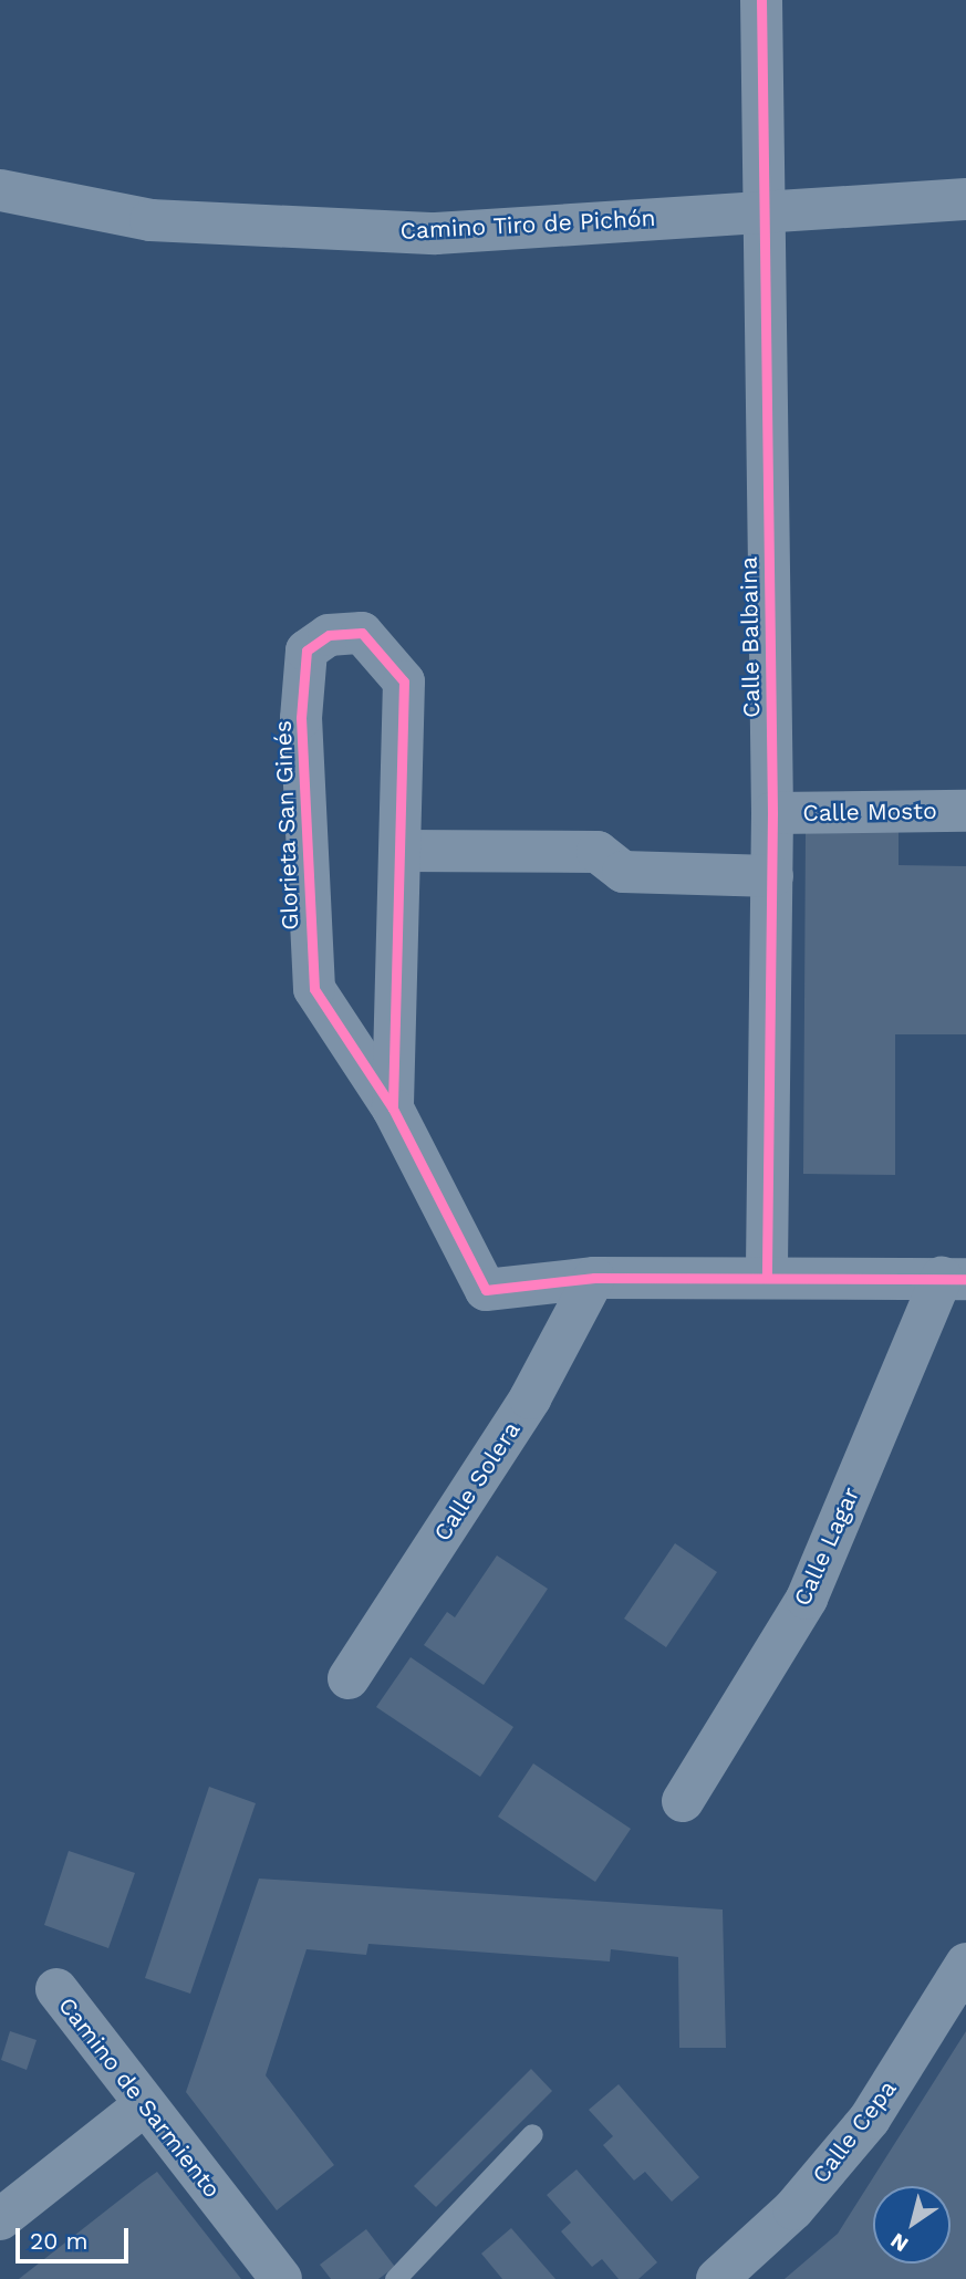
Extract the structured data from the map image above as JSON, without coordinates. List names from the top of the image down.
{
  "streets": {
    "street": [
      "Camino Tiro de Pichón",
      "Calle Balbaina",
      "Calle Mosto",
      "Glorieta San Ginés",
      "Calle Solera",
      "Calle Lagar",
      "Camino de Sarmiento",
      "Calle Cepa"
    ]
  },
  "crossings": [
    ["Camino Tiro de Pichón", "Calle Balbaina"],
    ["Calle Balbaina", "Calle Mosto"],
    ["Glorieta San Ginés", "Calle Solera"]
  ],
  "scale_bar": "20 m",
  "north": "bottom left"
}
